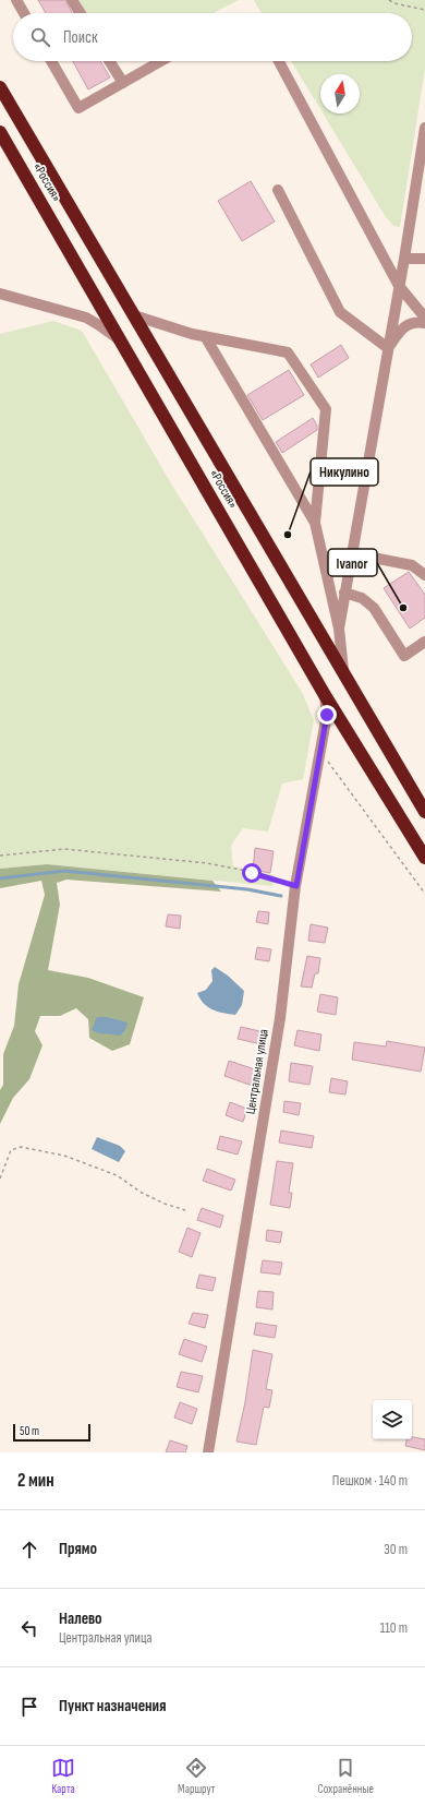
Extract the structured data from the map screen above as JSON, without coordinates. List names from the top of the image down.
{
  "streets": {
    "highway": ["«Россия»"],
    "street": ["Центральная улица"]
  },
  "crossings": [
    ["«Россия»", "Центральная улица"]
  ],
  "places": ["Никулино", "Ivanor"],
  "scale_bar": "50 m",
  "north": "top",
  "page": {
    "search": "Поиск",
    "scale": "50 m",
    "heading": ["2 мин", "Пешком · 140 m"],
    "list": [
      ["Прямо", "30 m"],
      ["Налево", "Центральная улица", "110 m"],
      "Пункт назначения"
    ],
    "nav": ["Карта", "Маршрут", "Сохранённые"]
  }
}
